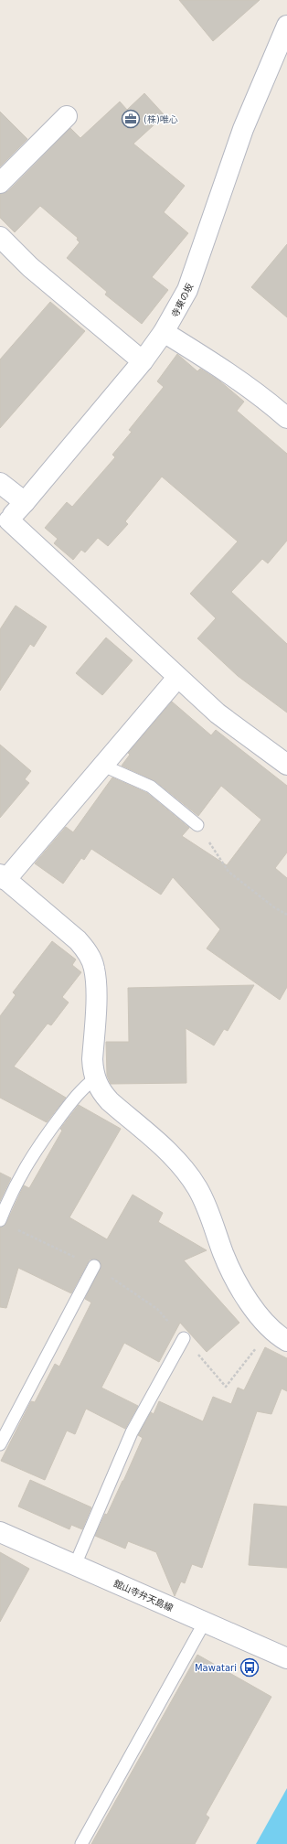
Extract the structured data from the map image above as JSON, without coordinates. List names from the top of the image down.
{
  "streets": {
    "street": ["寺東の坂", "舘山寺弁天島線"]
  },
  "places": {
    "office": ["(株)唯心"],
    "bus stop": ["Mawatari"]
  }
}
